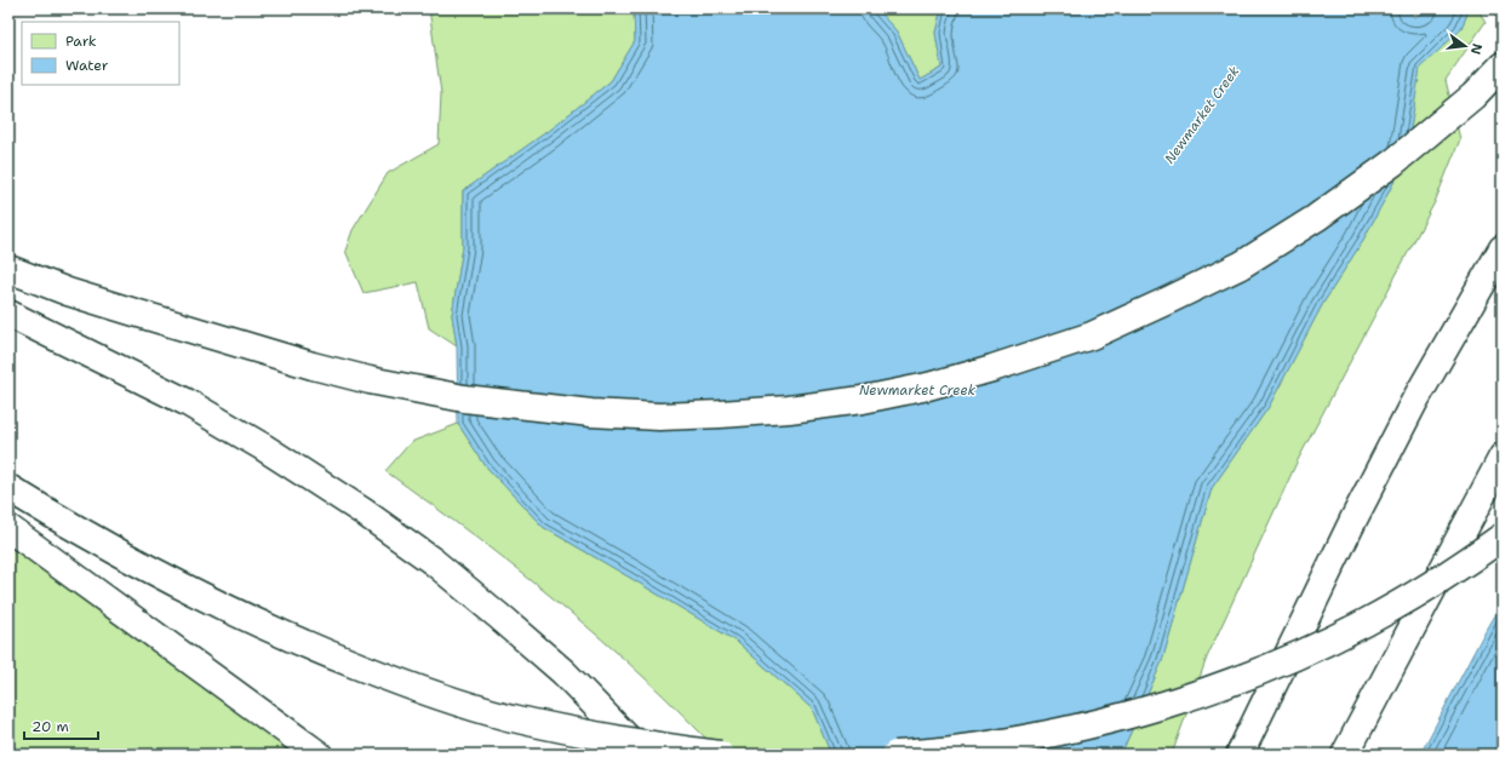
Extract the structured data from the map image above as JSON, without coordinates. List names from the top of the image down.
{
  "water": ["Newmarket Creek"],
  "legend": ["Park", "Water"],
  "scale_bar": "20 m",
  "north": "right"
}
